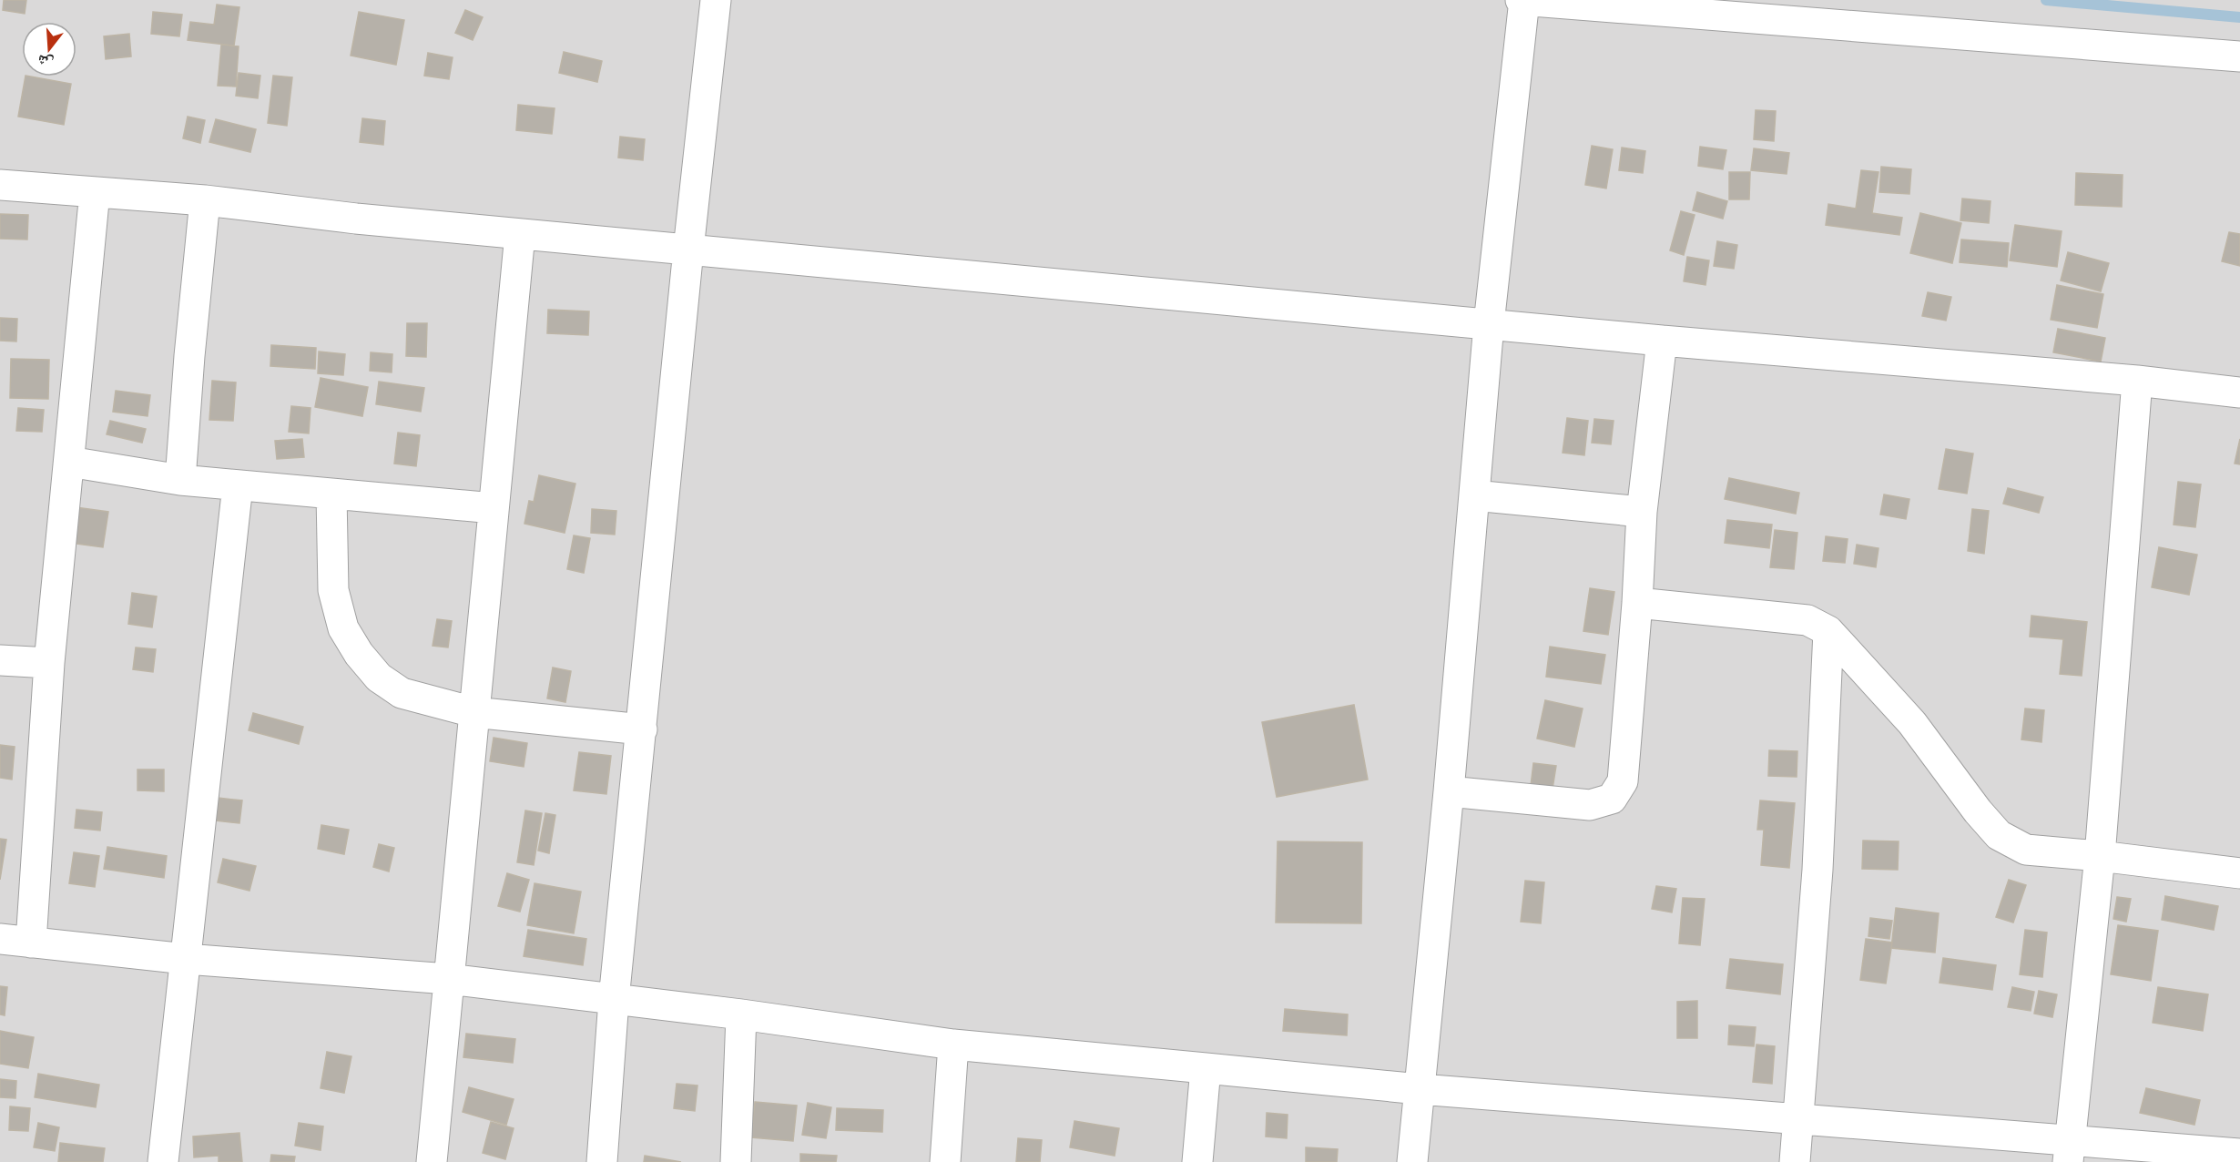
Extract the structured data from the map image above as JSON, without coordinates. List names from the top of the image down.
{
  "north": "bottom"
}
